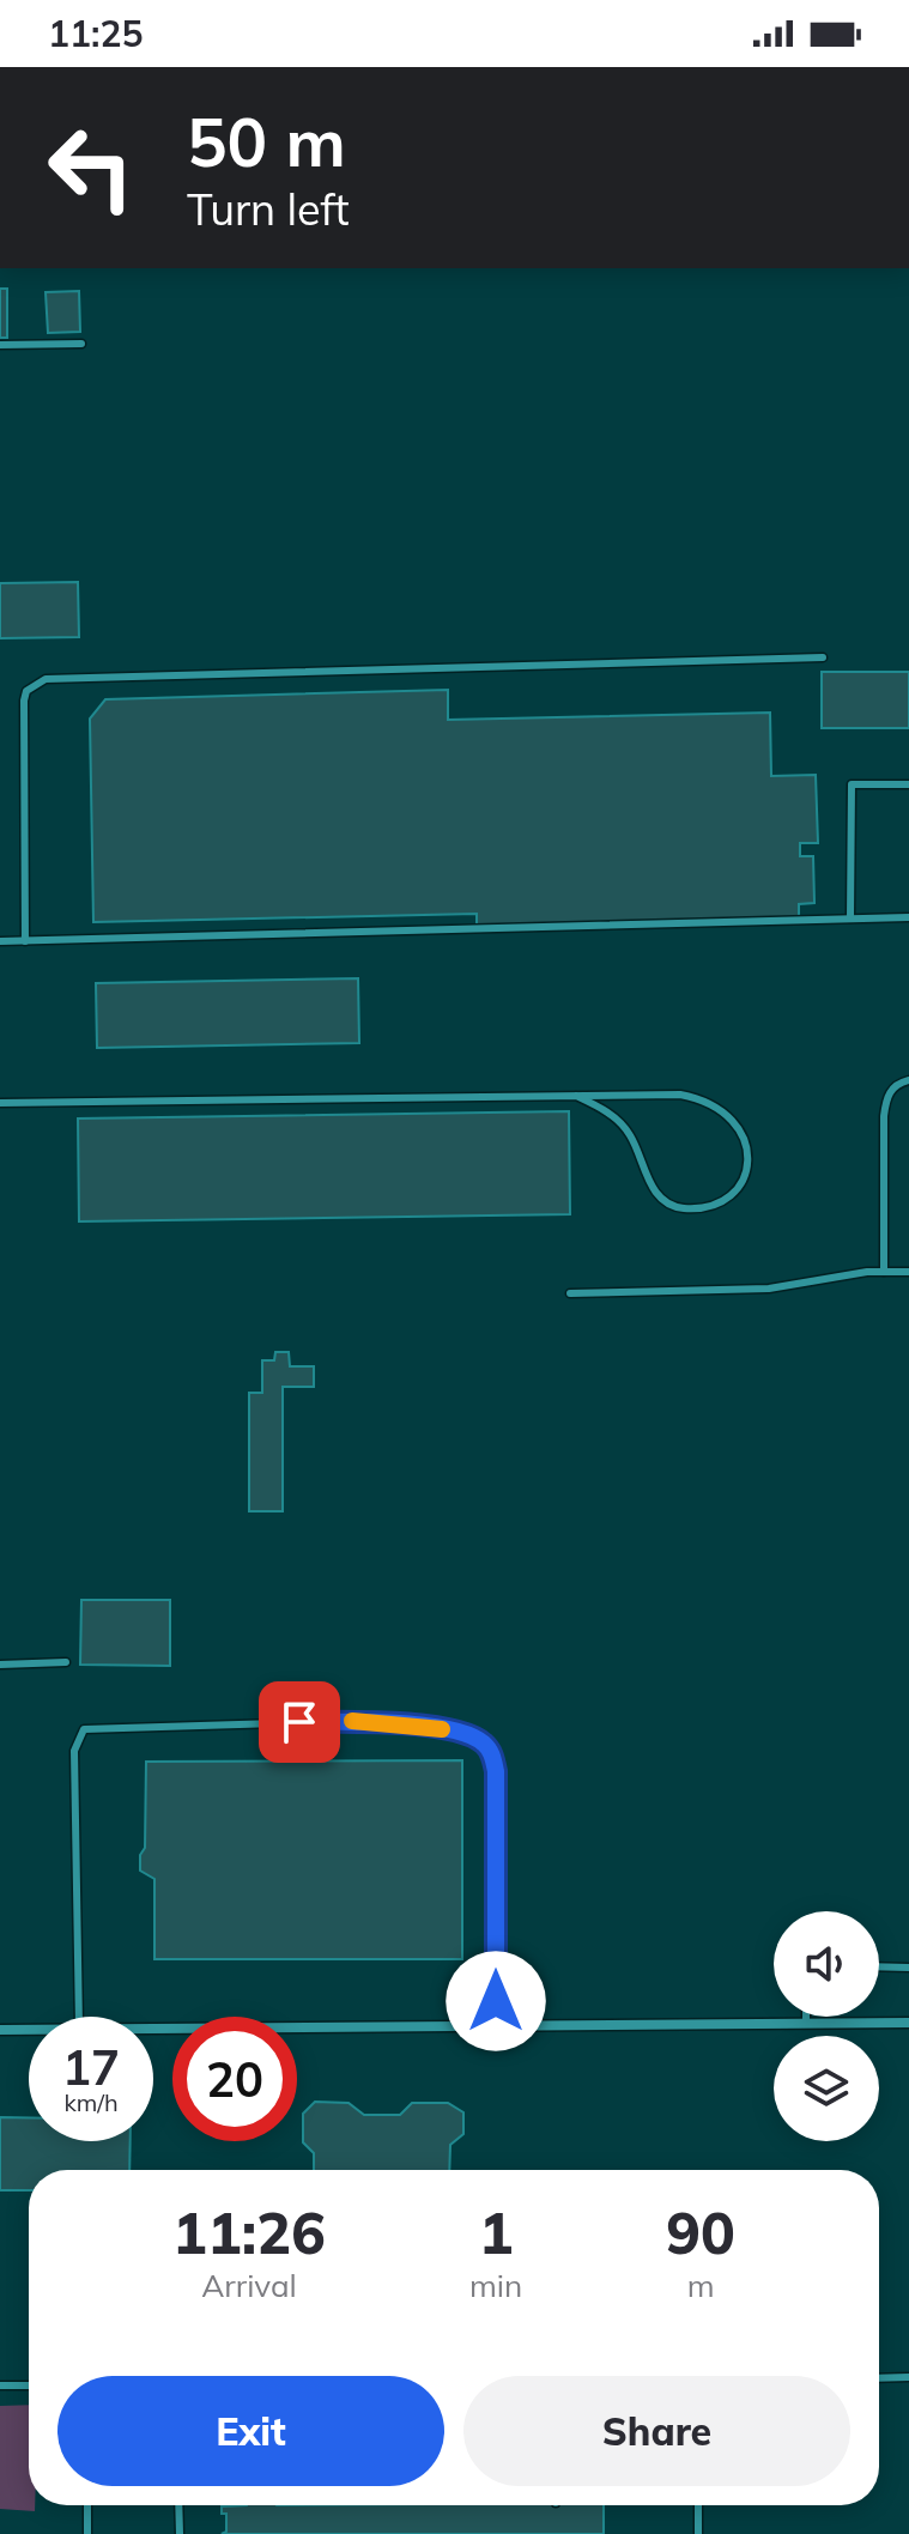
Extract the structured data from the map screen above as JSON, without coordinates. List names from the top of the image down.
{
  "page": {
    "status": "11:25",
    "turn": ["50 m", "Turn left"],
    "speed": "17 km/h",
    "limit": "20",
    "eta": [
      "11:26",
      "Arrival",
      "1",
      "min",
      "90",
      "m"
    ],
    "buttons": ["Exit", "Share"]
  }
}
